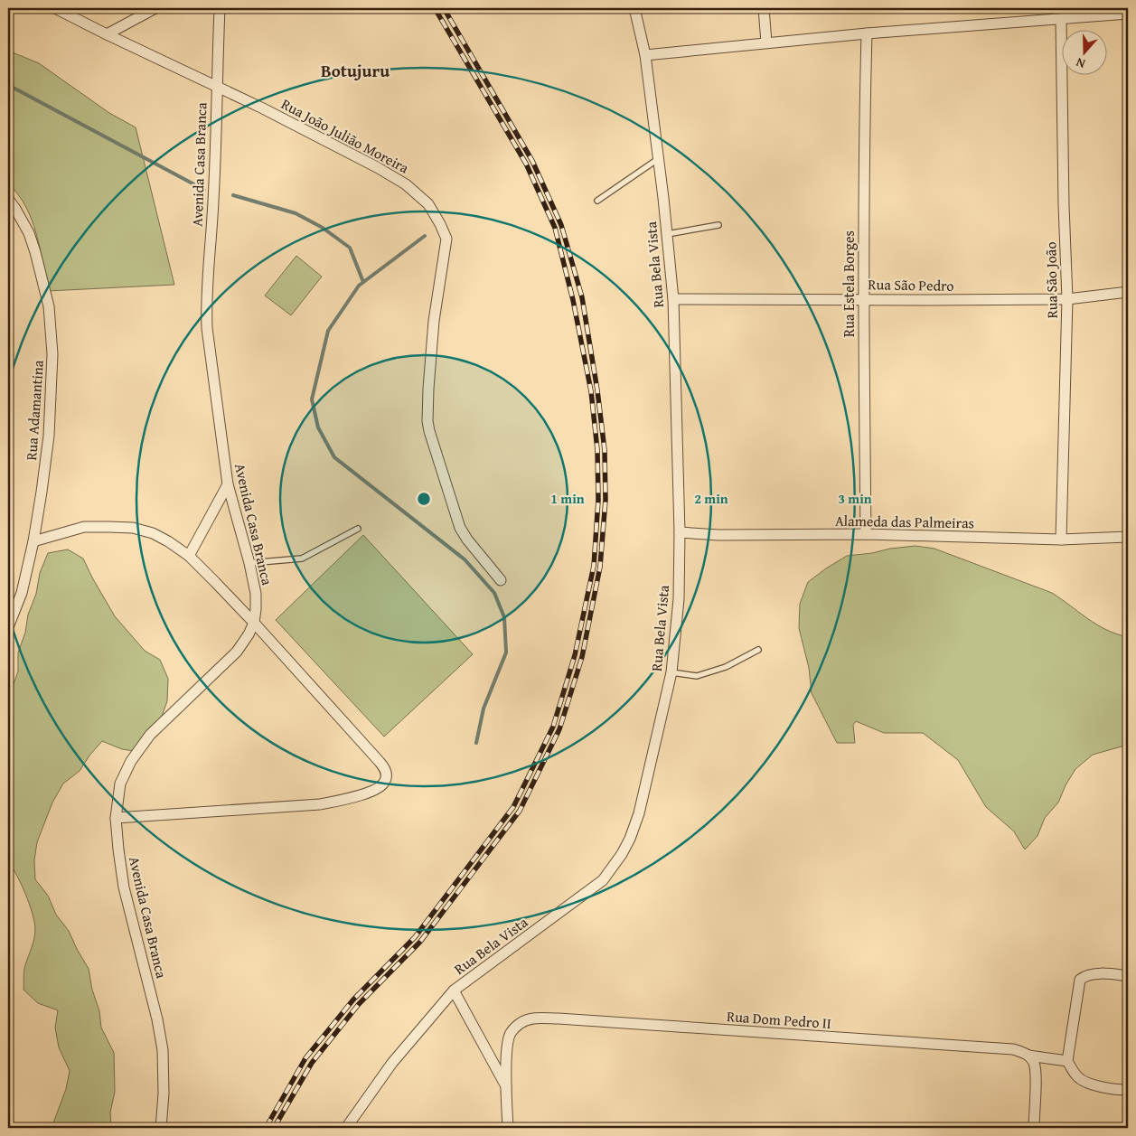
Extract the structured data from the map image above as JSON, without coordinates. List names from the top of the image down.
{
  "streets": {
    "street": [
      "Rua João Julião Moreira",
      "Avenida Casa Branca",
      "Rua Bela Vista",
      "Rua São João",
      "Rua Estela Borges",
      "Rua São Pedro",
      "Rua Adamantina",
      "Alameda das Palmeiras",
      "Rua Dom Pedro II"
    ]
  },
  "crossings": [
    ["Rua João Julião Moreira", "Avenida Casa Branca"],
    ["Rua Bela Vista", "Rua São Pedro"],
    ["Rua Bela Vista", "Alameda das Palmeiras"],
    ["Rua São João", "Rua São Pedro"],
    ["Rua São João", "Alameda das Palmeiras"],
    ["Rua Estela Borges", "Rua São Pedro"],
    ["Rua Estela Borges", "Alameda das Palmeiras"]
  ],
  "districts": ["Botujuru"],
  "north": "bottom",
  "rings": ["1 min", "2 min", "3 min"]
}
